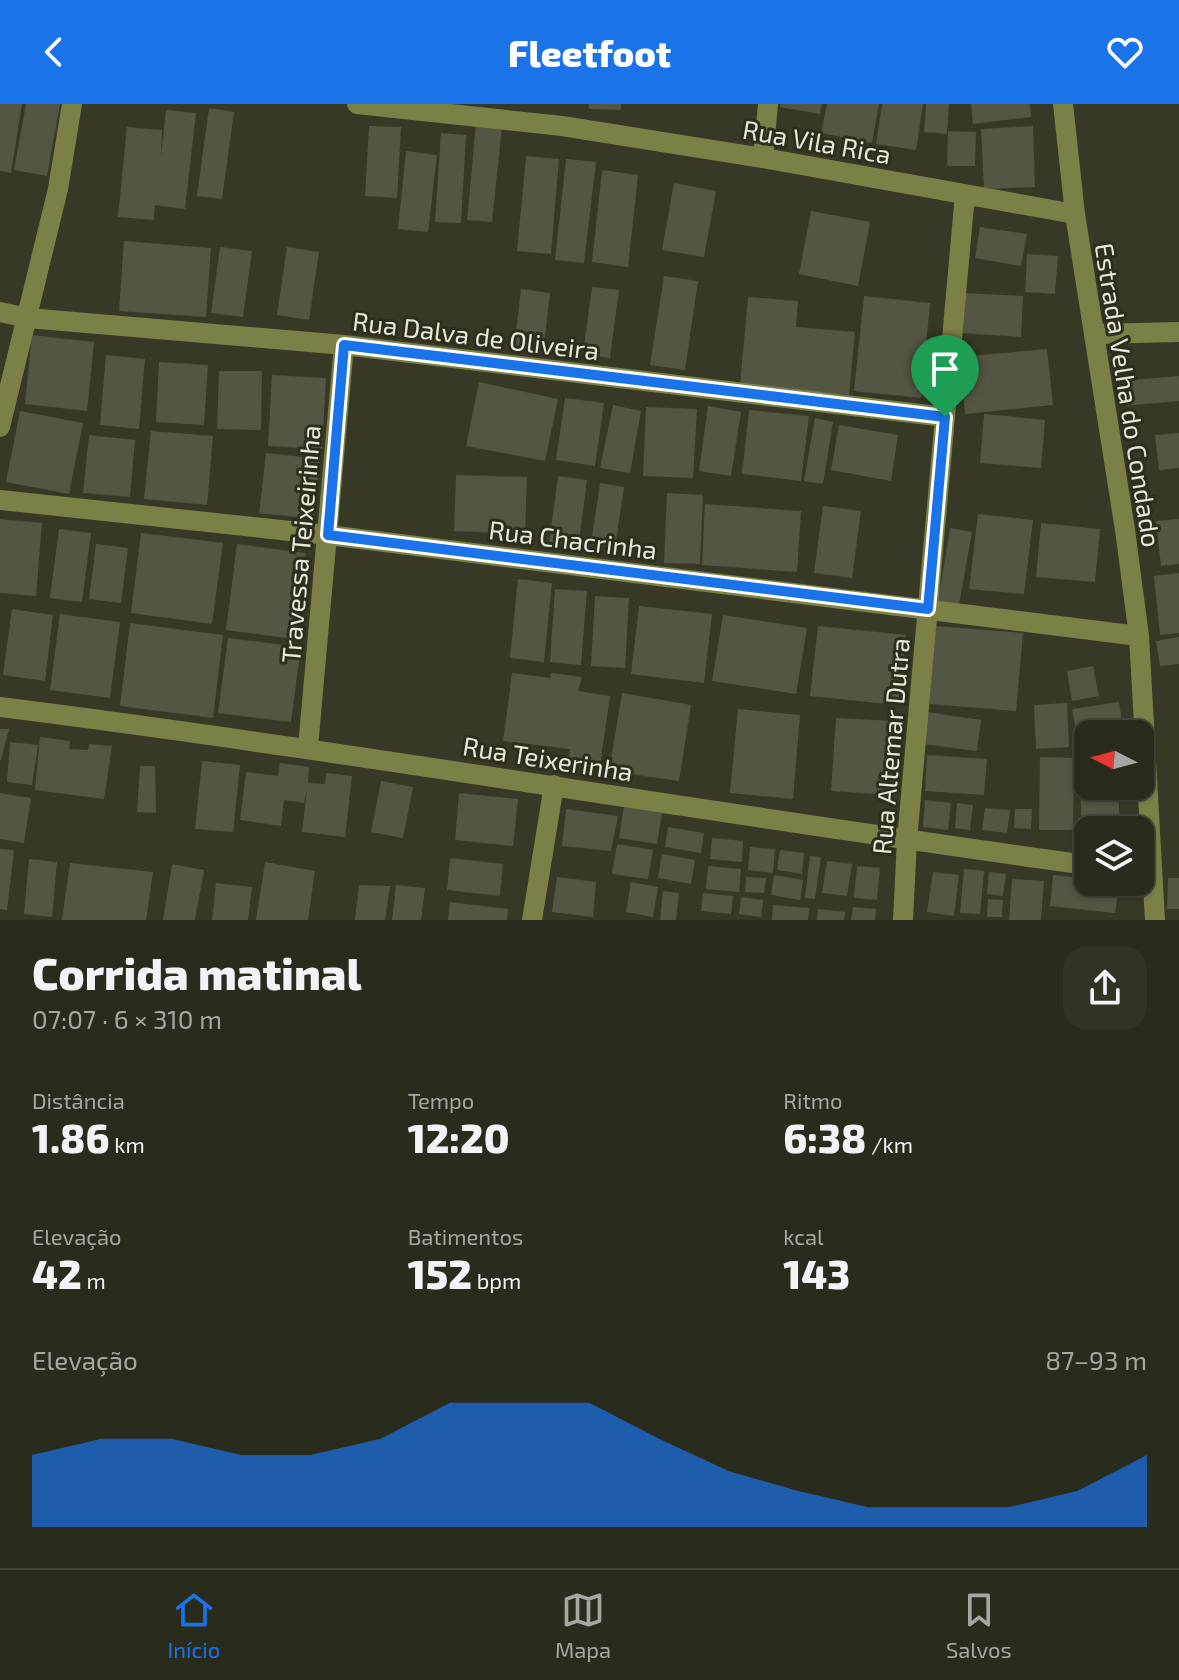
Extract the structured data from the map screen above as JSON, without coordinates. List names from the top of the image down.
{
  "streets": {
    "street": [
      "Rua Vila Rica",
      "Rua Dalva de Oliveira",
      "Estrada Velha do Condado",
      "Rua Chacrinha",
      "Travessa Teixeirinha",
      "Rua Altemar Dutra",
      "Rua Teixerinha"
    ]
  },
  "crossings": [
    ["Rua Vila Rica", "Estrada Velha do Condado"],
    ["Rua Vila Rica", "Rua Altemar Dutra"],
    ["Rua Dalva de Oliveira", "Travessa Teixeirinha"],
    ["Rua Dalva de Oliveira", "Rua Altemar Dutra"],
    ["Estrada Velha do Condado", "Rua Chacrinha"],
    ["Rua Chacrinha", "Travessa Teixeirinha"],
    ["Rua Chacrinha", "Rua Altemar Dutra"],
    ["Travessa Teixeirinha", "Rua Teixerinha"],
    ["Rua Altemar Dutra", "Rua Teixerinha"]
  ],
  "north": "left",
  "page": {
    "header": "Fleetfoot",
    "heading": ["Corrida matinal", "07:07 · 6 × 310 m"],
    "stats": [
      ["Distância", "1.86 km"],
      ["Tempo", "12:20"],
      ["Ritmo", "6:38 /km"],
      ["Elevação", "42 m"],
      ["Batimentos", "152 bpm"],
      ["kcal", "143"]
    ],
    "chart": ["Elevação", "87–93 m"],
    "tabs": ["Início", "Mapa", "Salvos"]
  }
}
